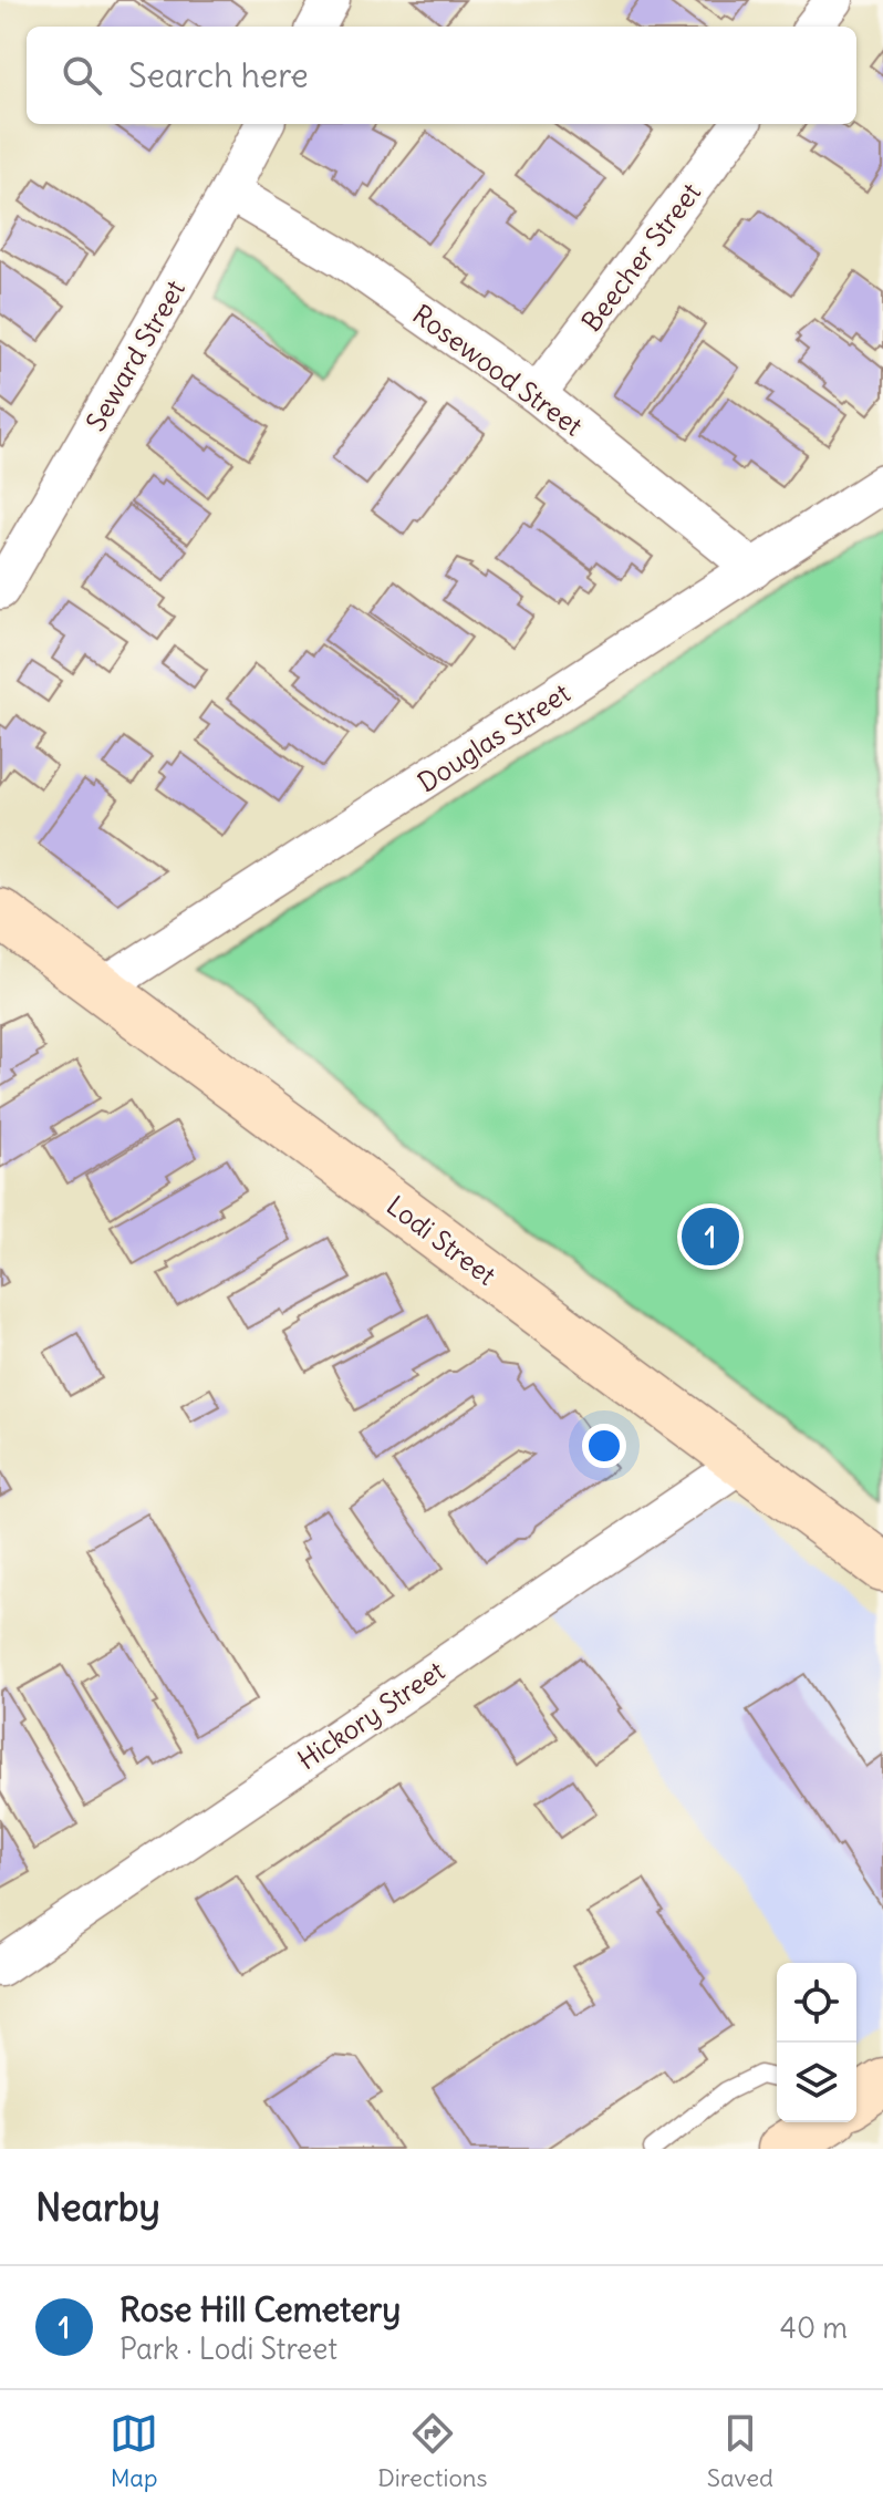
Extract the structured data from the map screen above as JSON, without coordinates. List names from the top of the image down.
{
  "streets": {
    "street": [
      "Beecher Street",
      "Seward Street",
      "Rosewood Street",
      "Douglas Street",
      "Lodi Street",
      "Hickory Street"
    ]
  },
  "crossings": [
    ["Beecher Street", "Rosewood Street"],
    ["Seward Street", "Rosewood Street"],
    ["Rosewood Street", "Douglas Street"],
    ["Douglas Street", "Lodi Street"],
    ["Lodi Street", "Hickory Street"]
  ],
  "page": {
    "search": "Search here",
    "pins": "1",
    "heading": "Nearby",
    "list": [
      {
        "mark": "1",
        "name": "Rose Hill Cemetery",
        "note": "Park · Lodi Street",
        "value": "40 m"
      }
    ],
    "nav": ["Map", "Directions", "Saved"]
  }
}
